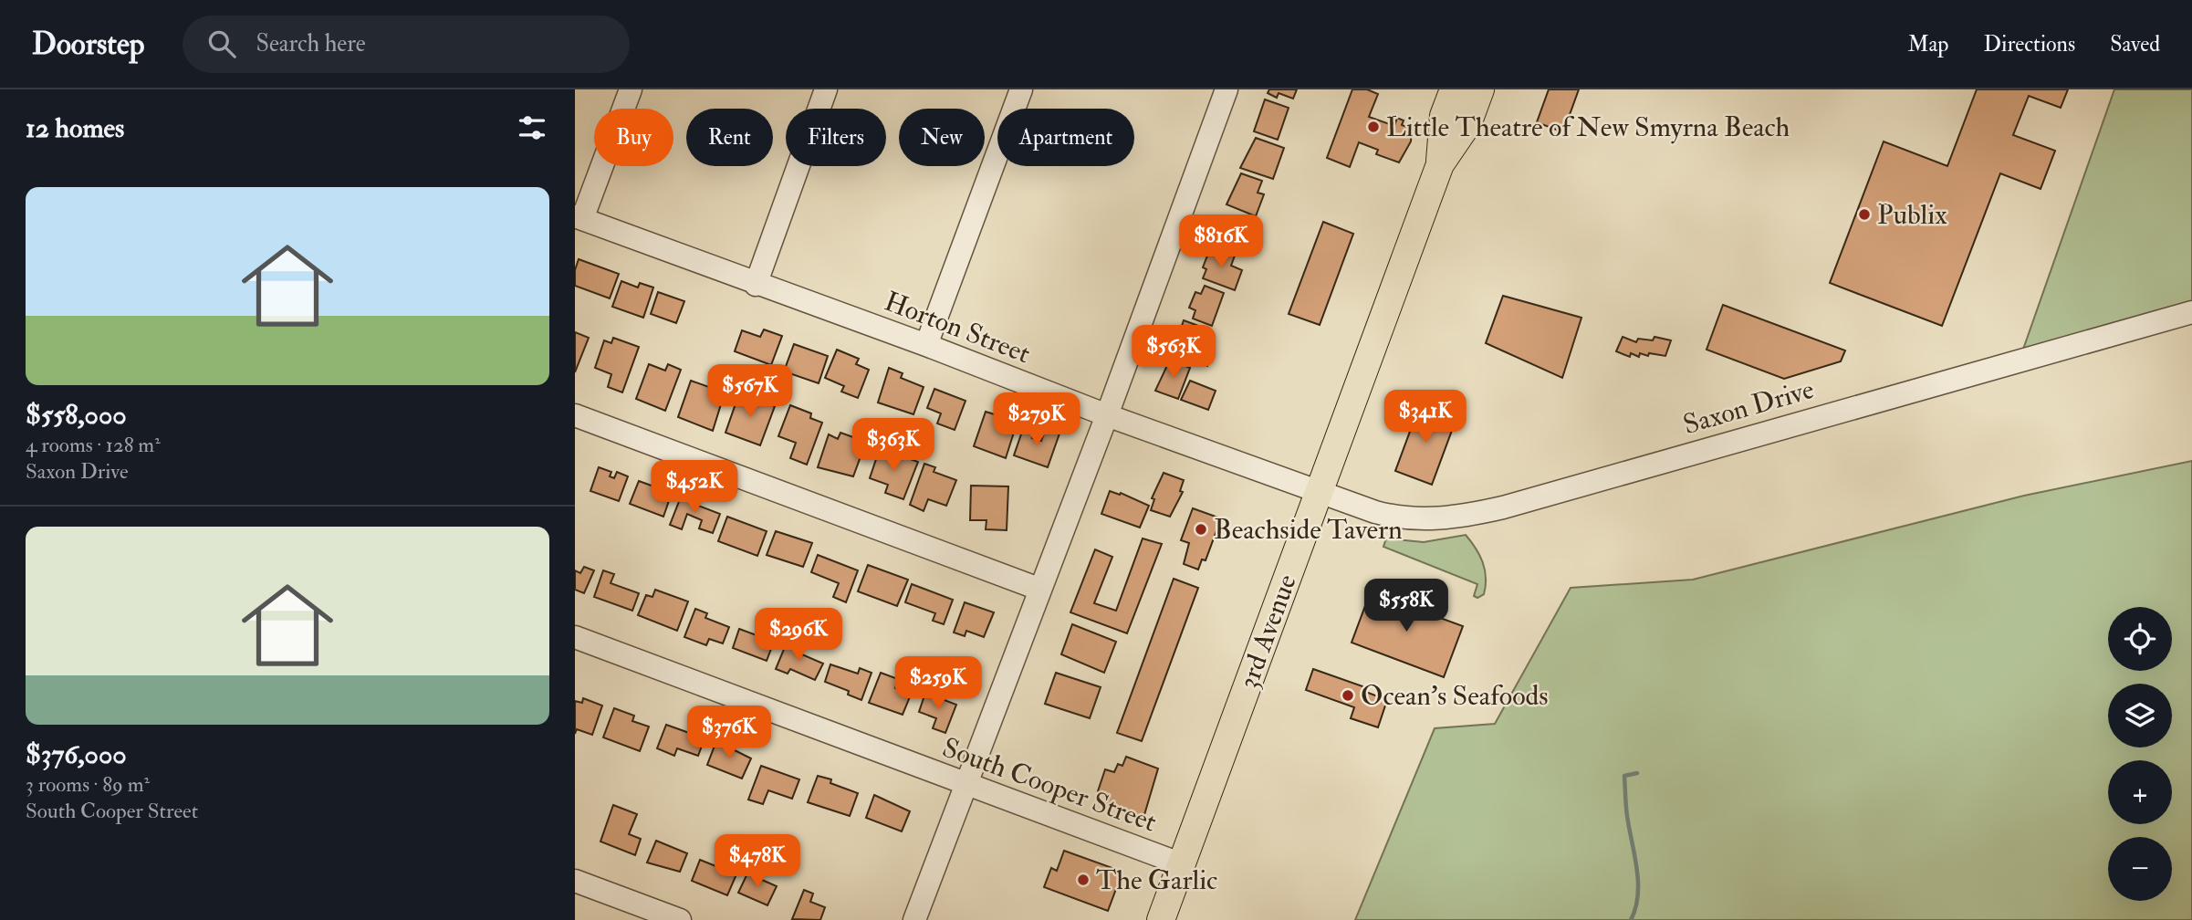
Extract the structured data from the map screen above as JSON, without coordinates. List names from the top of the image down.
{
  "streets": {
    "main road": ["3rd Avenue"],
    "street": ["Horton Street", "Saxon Drive", "South Cooper Street"]
  },
  "crossings": [
    ["Horton Street", "Saxon Drive"],
    ["Horton Street", "3rd Avenue"],
    ["Saxon Drive", "3rd Avenue"],
    ["3rd Avenue", "South Cooper Street"]
  ],
  "places": [
    "Little Theatre of New Smyrna Beach",
    "Publix",
    "Beachside Tavern",
    "Ocean's Seafoods",
    "The Garlic"
  ],
  "page": {
    "header": "Doorstep",
    "search": "Search here",
    "nav": ["Map", "Directions", "Saved"],
    "heading": "12 homes",
    "chip": [
      "Buy",
      "Rent",
      "Filters",
      "New",
      "Apartment"
    ],
    "list": [
      {
        "name": "$558,000",
        "note": "4 rooms · 128 m² · Saxon Drive"
      },
      {
        "name": "$376,000",
        "note": "3 rooms · 89 m² · South Cooper Street"
      }
    ],
    "price": [
      "$816K",
      "$563K",
      "$567K",
      "$341K",
      "$279K",
      "$363K",
      "$452K",
      "$558K",
      "$296K",
      "$259K",
      "$376K",
      "$478K"
    ],
    "map_buttons": ["+", "−"]
  }
}
